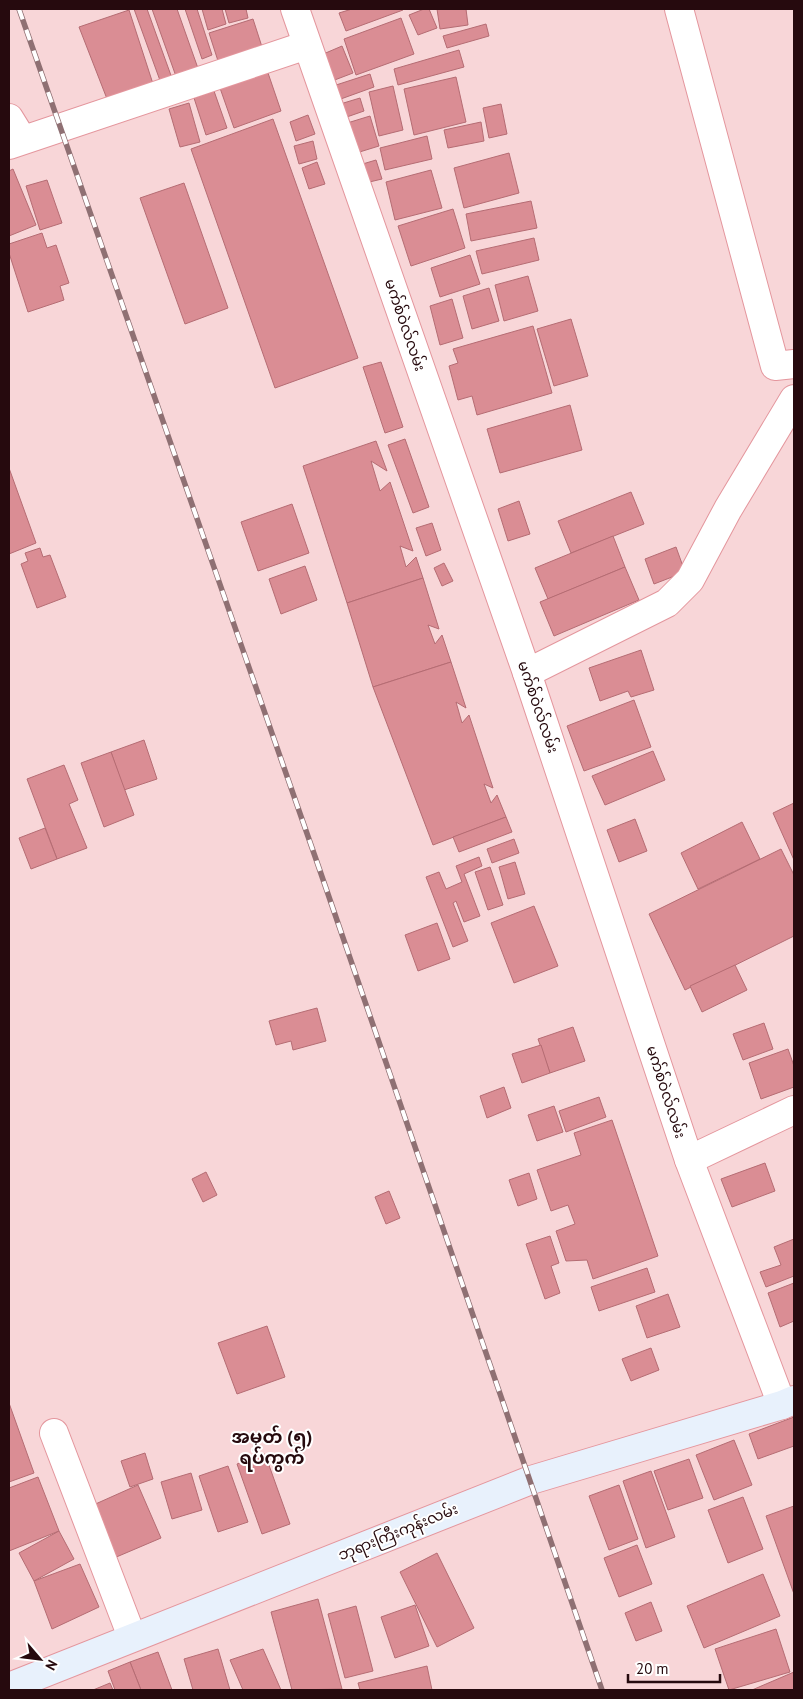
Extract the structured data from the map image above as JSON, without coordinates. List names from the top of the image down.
{
  "streets": {
    "street": ["မက်စ်ဝဲလ်လမ်း", "ဘုရားကြီးကုန်းလမ်း"]
  },
  "crossings": [
    ["မက်စ်ဝဲလ်လမ်း", "ဘုရားကြီးကုန်းလမ်း"]
  ],
  "districts": ["အမှတ် (၅) ရပ်ကွက်"],
  "scale_bar": "20 m",
  "north": "bottom right"
}
